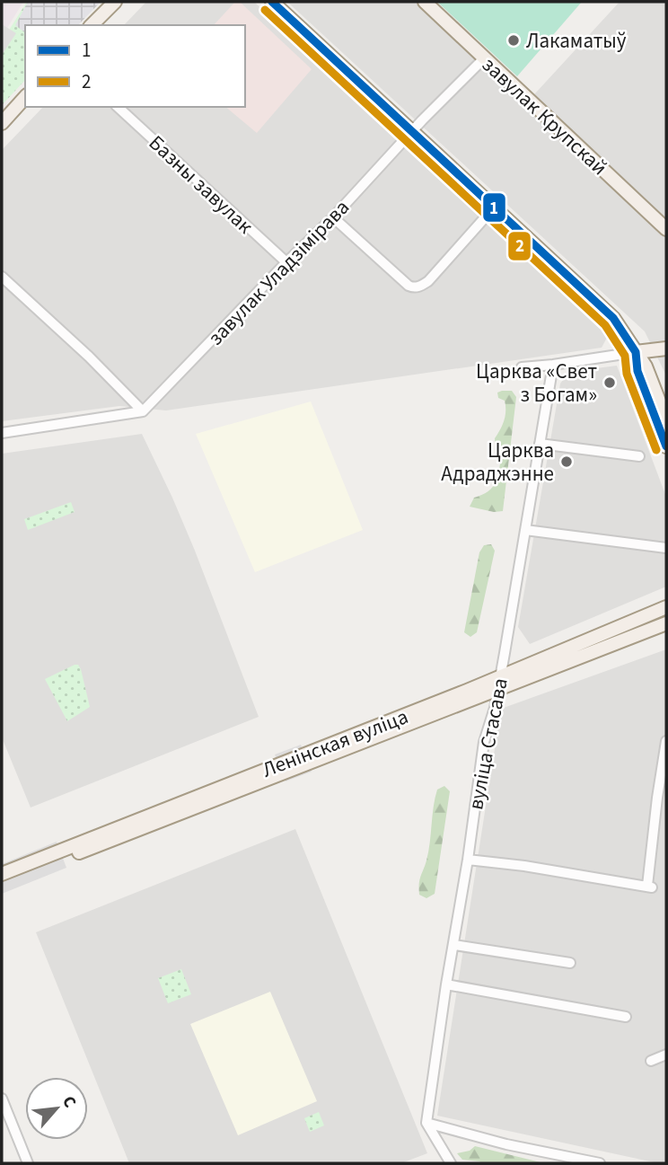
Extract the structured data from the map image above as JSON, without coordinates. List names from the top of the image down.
{
  "streets": {
    "main road": ["завулак Крупскай", "Ленінская вуліца"],
    "street": ["Базны завулак", "завулак Уладзімірава", "вуліца Стасава"]
  },
  "crossings": [
    ["завулак Крупскай", "завулак Уладзімірава"],
    ["Базны завулак", "завулак Уладзімірава"],
    ["Ленінская вуліца", "вуліца Стасава"]
  ],
  "places": ["Лакаматыў", "Царква «Свет з Богам»", "Царква Адраджэнне"],
  "lines": ["transit line 1", "transit line 2"],
  "legend": ["1", "2"],
  "north": "top right"
}
